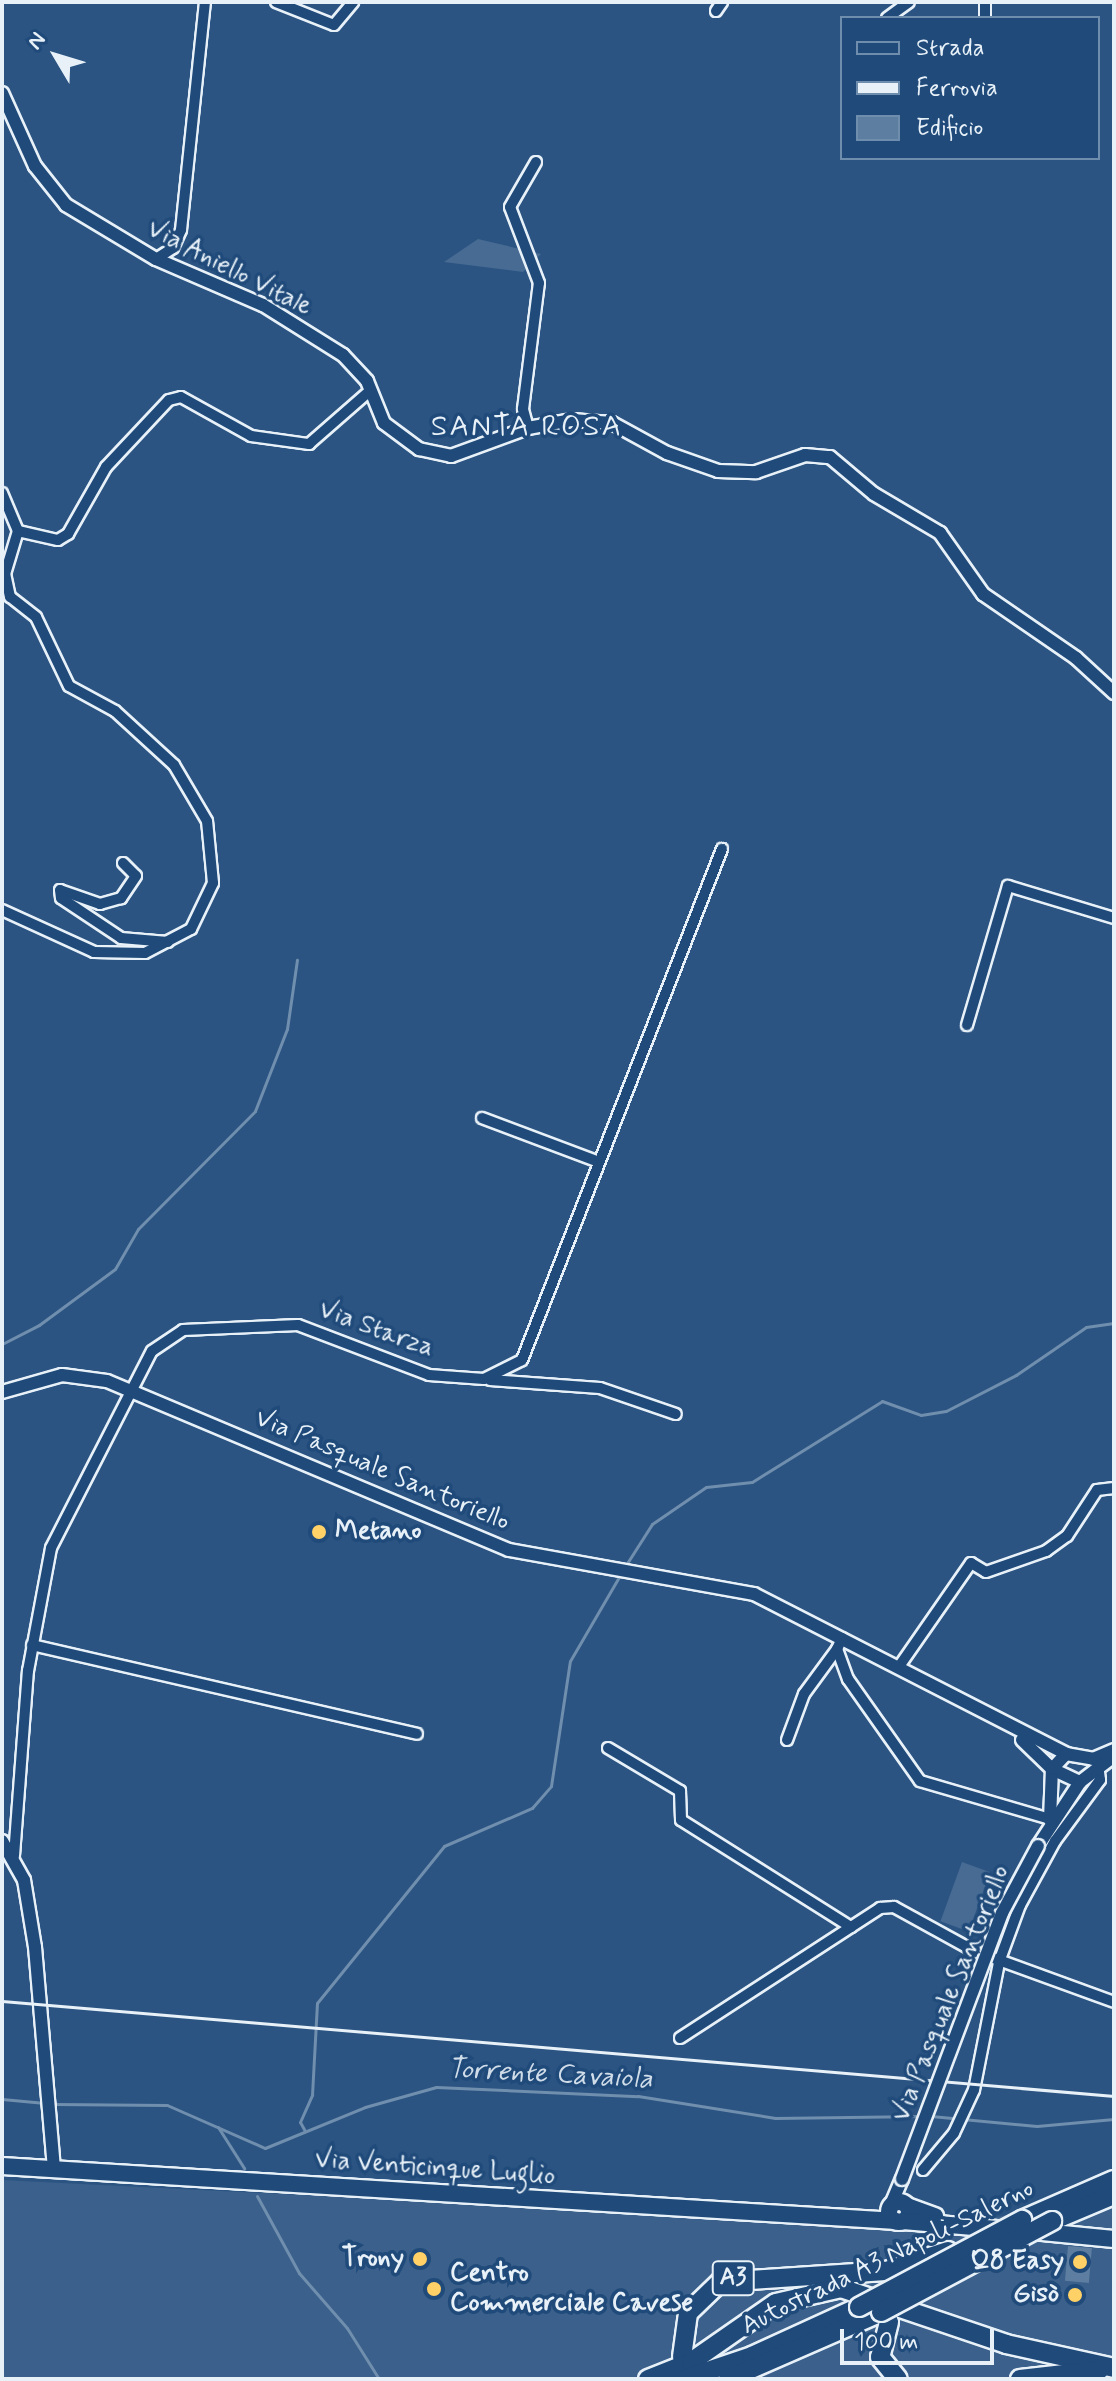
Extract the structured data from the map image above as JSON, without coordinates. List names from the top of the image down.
{
  "streets": {
    "highway": ["Autostrada A3 Napoli-Salerno", "A3"],
    "main road": ["Via Venticinque Luglio"],
    "street": ["Via Aniello Vitale", "Via Starza", "Via Pasquale Santoriello"]
  },
  "crossings": [
    ["Via Starza", "Via Pasquale Santoriello"],
    ["Via Pasquale Santoriello", "Via Venticinque Luglio"],
    ["Autostrada A3 Napoli-Salerno", "A3"]
  ],
  "districts": ["SANTA ROSA"],
  "water": ["Torrente Cavaiola"],
  "places": [
    "Metano",
    "Trony",
    "Q8 Easy",
    "Centro Commerciale Cavese",
    "Gisò"
  ],
  "legend": ["Strada", "Ferrovia", "Edificio"],
  "scale_bar": "100 m",
  "north": "top left"
}
